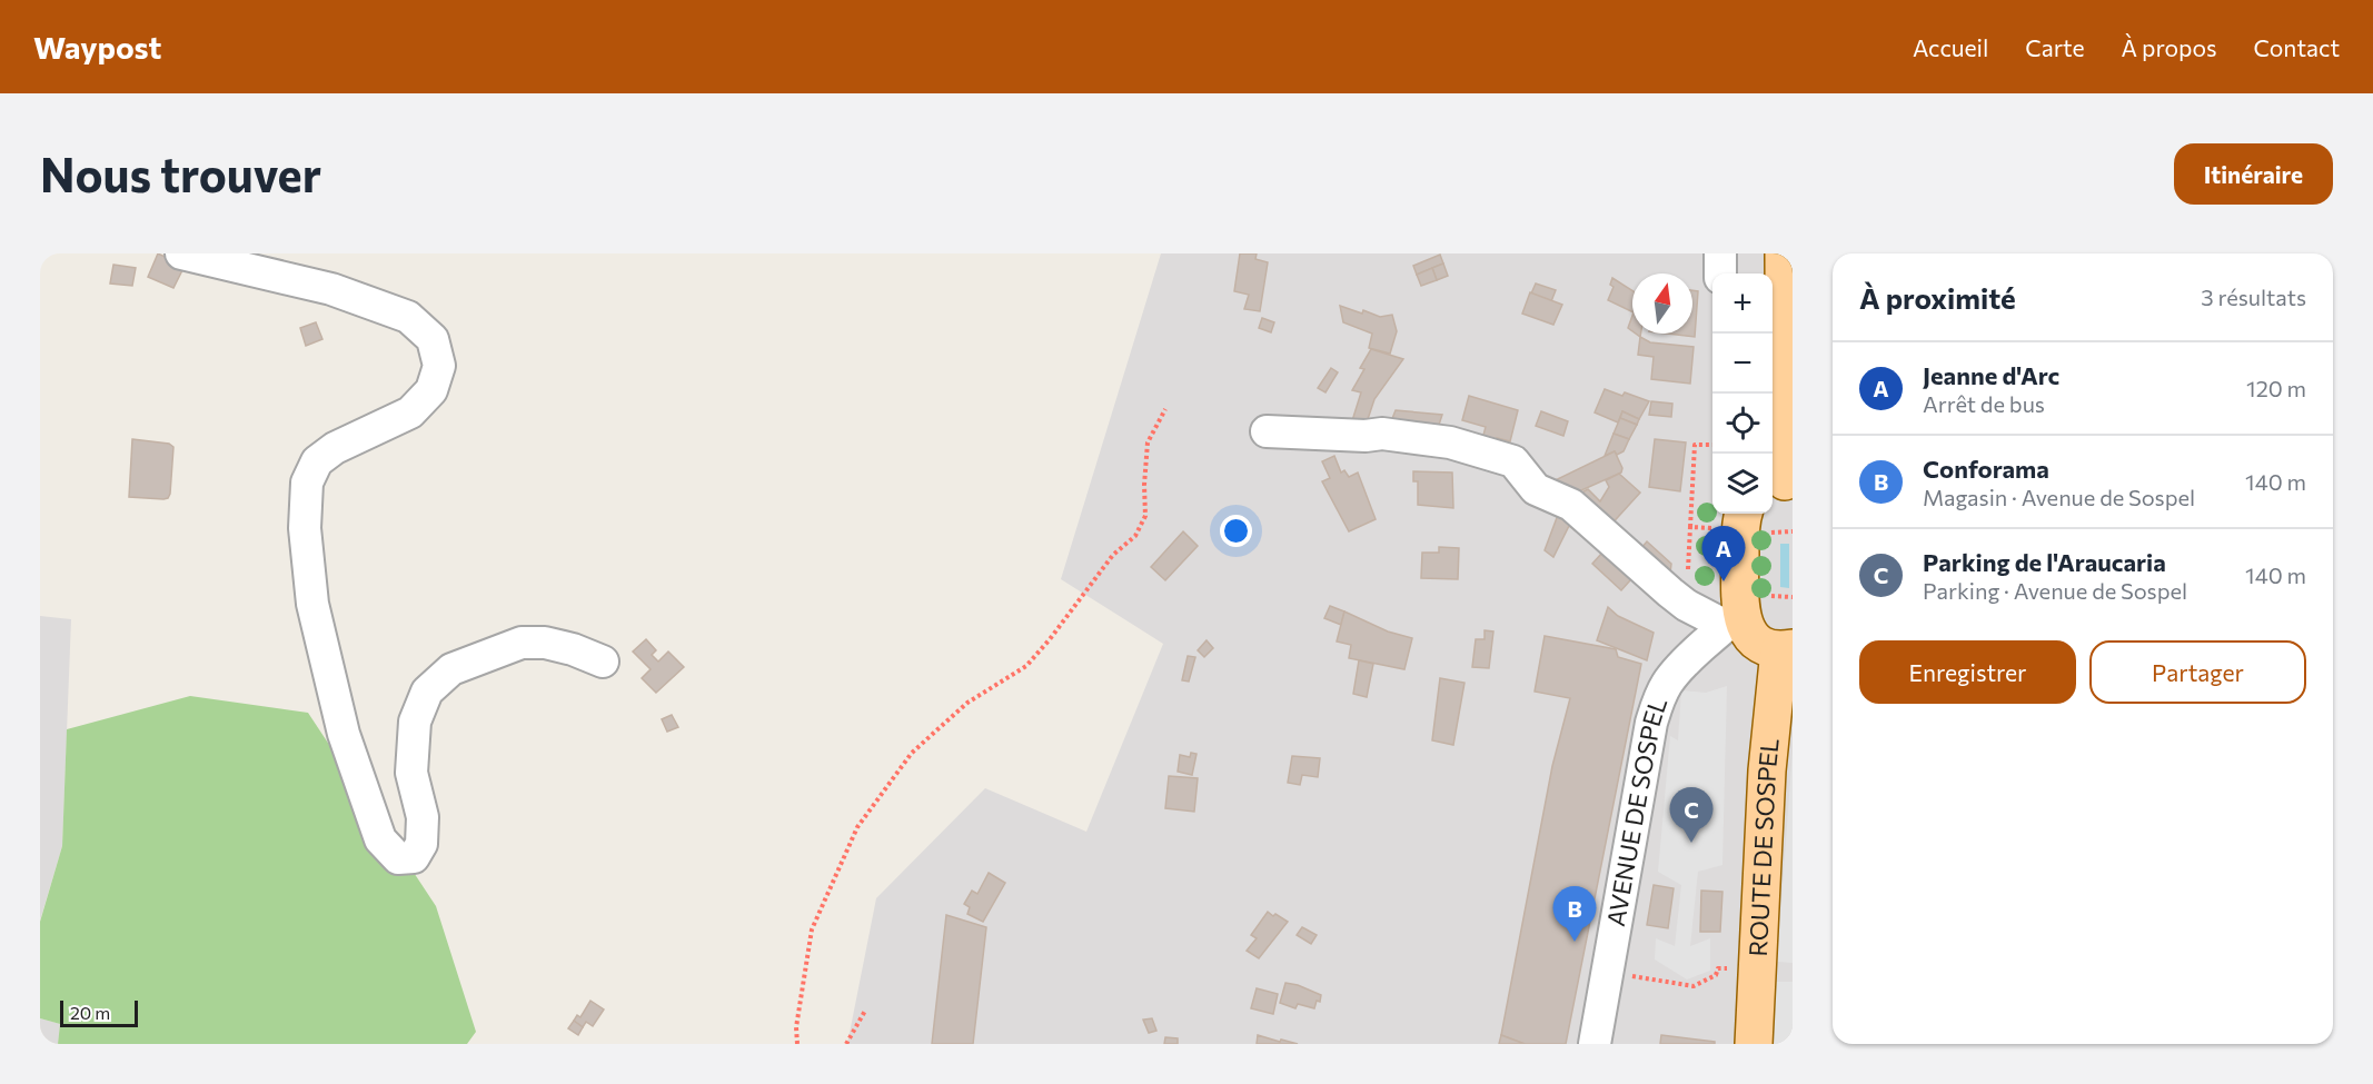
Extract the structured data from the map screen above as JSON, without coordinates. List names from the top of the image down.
{
  "streets": {
    "main road": ["ROUTE DE SOSPEL"],
    "street": ["AVENUE DE SOSPEL"]
  },
  "crossings": [
    ["AVENUE DE SOSPEL", "ROUTE DE SOSPEL"]
  ],
  "scale_bar": "20 m",
  "north": "top",
  "page": {
    "header": "Waypost",
    "nav": [
      "Accueil",
      "Carte",
      "À propos",
      "Contact"
    ],
    "buttons": [
      "Itinéraire",
      ["Enregistrer", "Partager"]
    ],
    "title": "Nous trouver",
    "heading": ["À proximité", "3 résultats"],
    "map_buttons": ["+", "−"],
    "list": [
      {
        "mark": "A",
        "name": "Jeanne d'Arc",
        "note": "Arrêt de bus",
        "value": "120 m"
      },
      {
        "mark": "B",
        "name": "Conforama",
        "note": "Magasin · Avenue de Sospel",
        "value": "140 m"
      },
      {
        "mark": "C",
        "name": "Parking de l'Araucaria",
        "note": "Parking · Avenue de Sospel",
        "value": "140 m"
      }
    ],
    "pins": ["A", "C", "B"],
    "scale": "20 m"
  }
}
